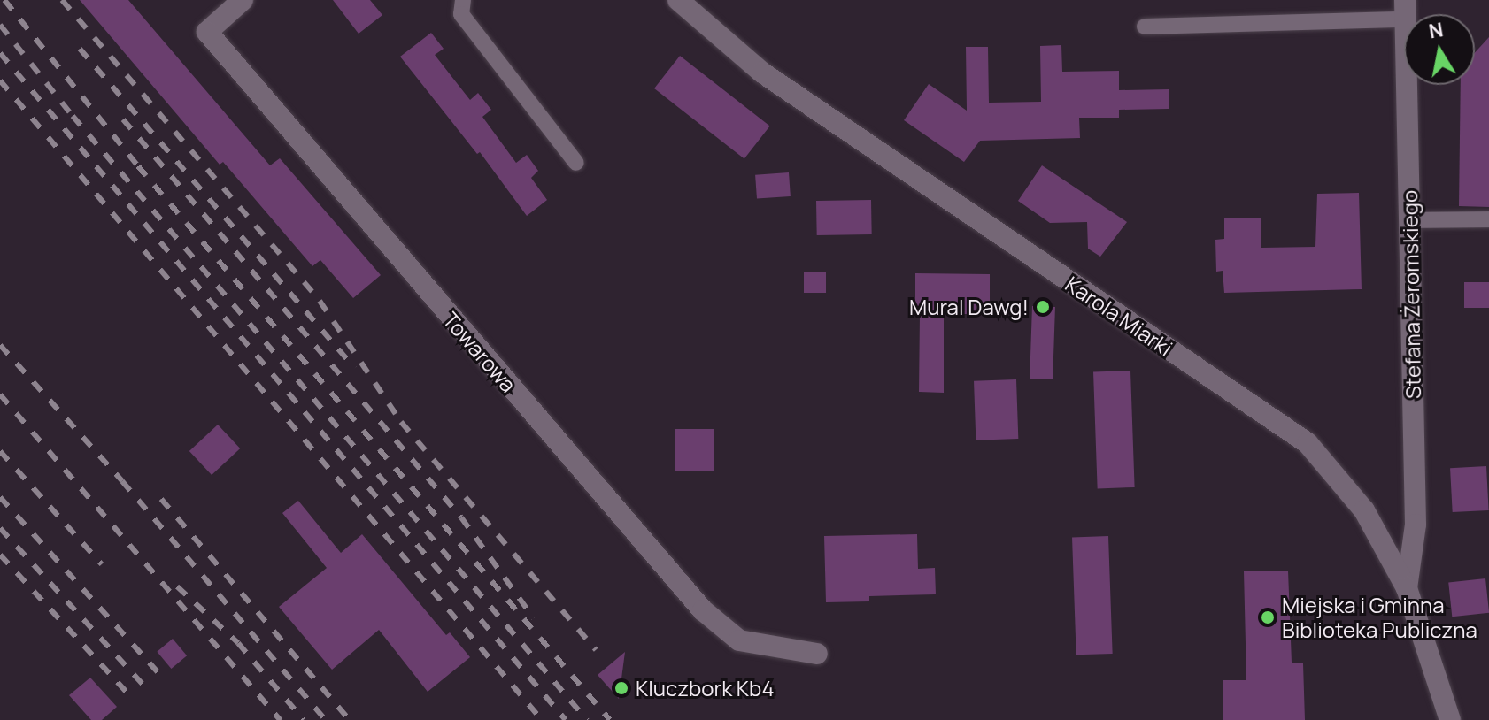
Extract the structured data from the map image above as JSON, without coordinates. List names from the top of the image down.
{
  "streets": {
    "street": ["Stefana Żeromskiego", "Karola Miarki", "Towarowa"]
  },
  "crossings": [
    ["Stefana Żeromskiego", "Karola Miarki"]
  ],
  "places": ["Mural Dawg!", "Miejska i Gminna Biblioteka Publiczna", "Kluczbork Kb4"],
  "north": "top"
}
